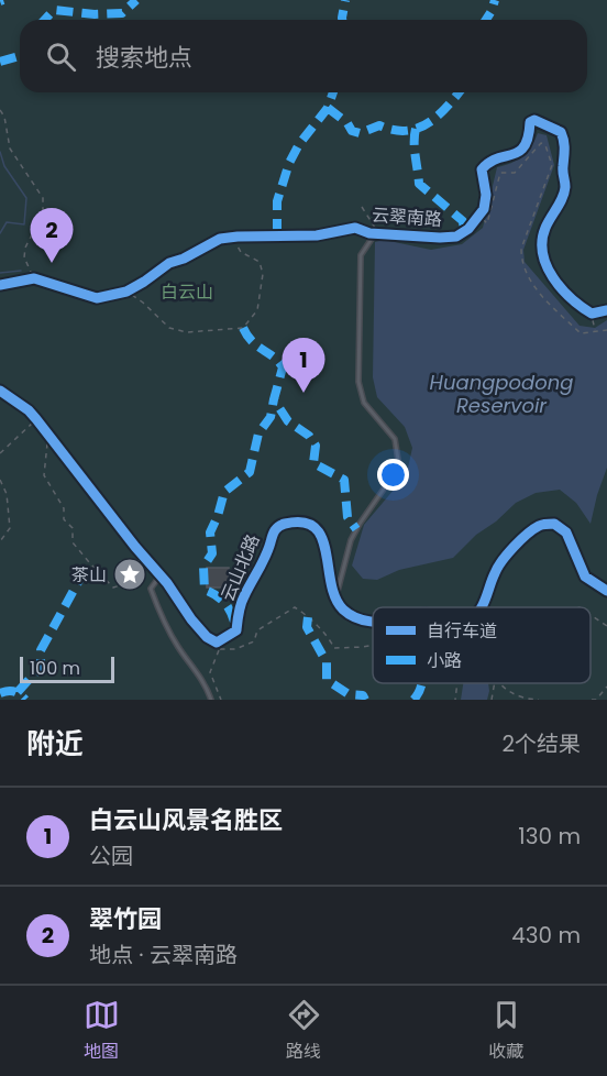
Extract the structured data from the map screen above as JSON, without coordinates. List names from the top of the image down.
{
  "streets": {
    "street": ["云翠南路", "云山北路"]
  },
  "water": ["Huangpodong Reservoir"],
  "parks": ["白云山"],
  "places": {
    "place": ["茶山"]
  },
  "legend": ["自行车道", "小路"],
  "scale_bar": "100 m",
  "page": {
    "search": "搜索地点",
    "pins": ["2", "1"],
    "scale": "100 m",
    "heading": ["附近", "2个结果"],
    "list": [
      {
        "mark": "1",
        "name": "白云山风景名胜区",
        "note": "公园",
        "value": "130 m"
      },
      {
        "mark": "2",
        "name": "翠竹园",
        "note": "地点 · 云翠南路",
        "value": "430 m"
      }
    ],
    "nav": ["地图", "路线", "收藏"]
  }
}
